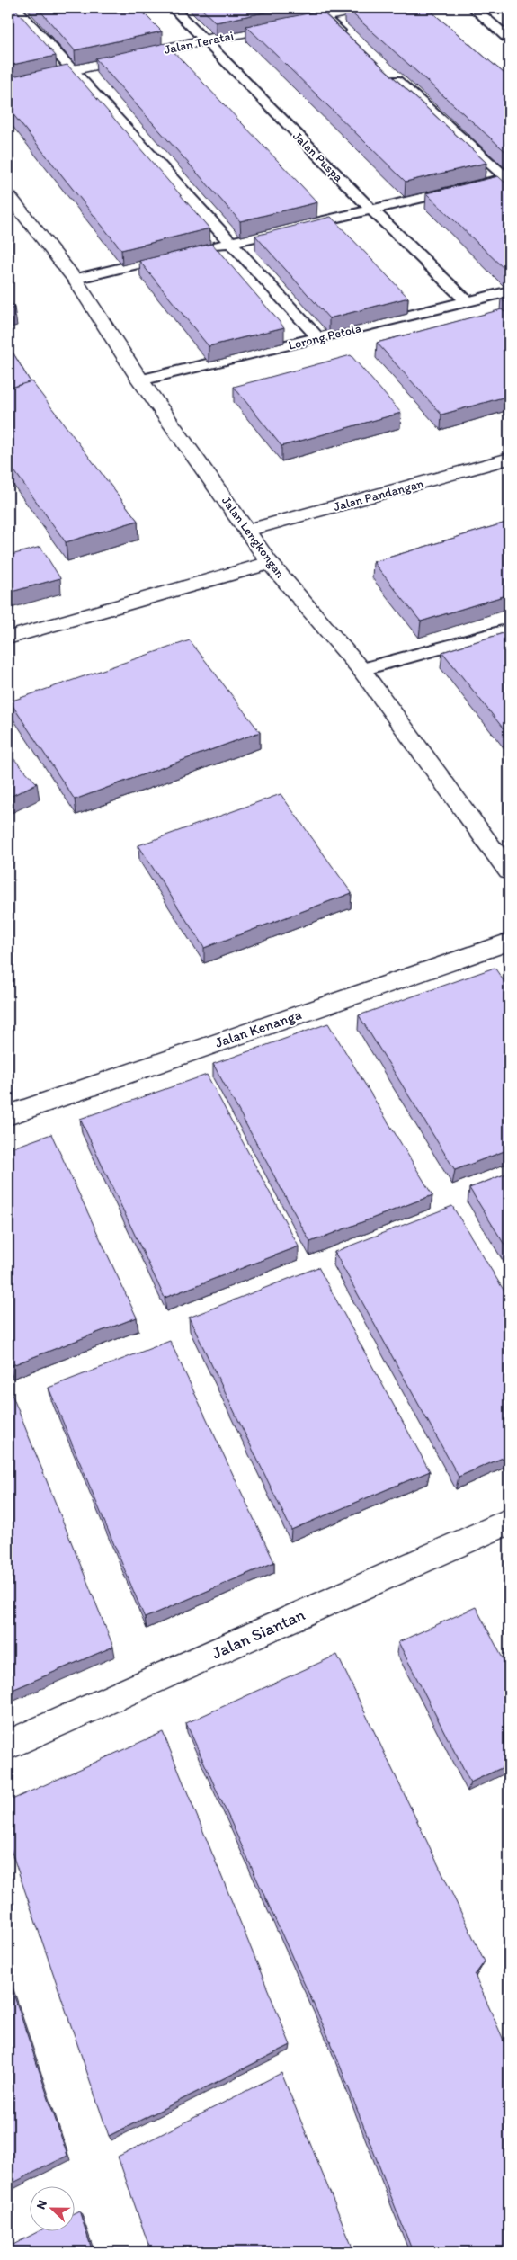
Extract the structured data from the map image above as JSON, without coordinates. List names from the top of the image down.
{
  "streets": {
    "street": [
      "Jalan Teratai",
      "Jalan Pandangan",
      "Jalan Lengkongan",
      "Jalan Kenanga",
      "Jalan Siantan"
    ],
    "lane": ["Jalan Puspa", "Lorong Petola"]
  },
  "crossings": [
    ["Jalan Teratai", "Jalan Puspa"],
    ["Jalan Puspa", "Lorong Petola"],
    ["Lorong Petola", "Jalan Lengkongan"],
    ["Jalan Pandangan", "Jalan Lengkongan"]
  ],
  "north": "left"
}
